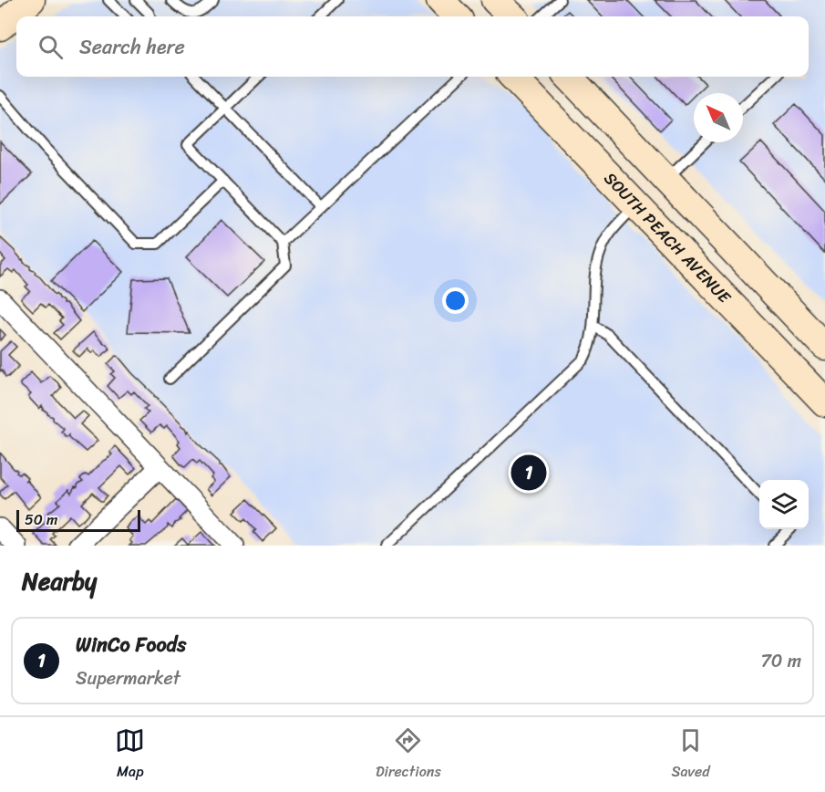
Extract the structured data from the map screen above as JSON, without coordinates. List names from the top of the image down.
{
  "streets": {
    "main road": ["SOUTH PEACH AVENUE"]
  },
  "scale_bar": "50 m",
  "north": "top left",
  "page": {
    "search": "Search here",
    "pins": "1",
    "scale": "50 m",
    "heading": "Nearby",
    "list": [
      {
        "mark": "1",
        "name": "WinCo Foods",
        "note": "Supermarket",
        "value": "70 m"
      }
    ],
    "nav": ["Map", "Directions", "Saved"]
  }
}
